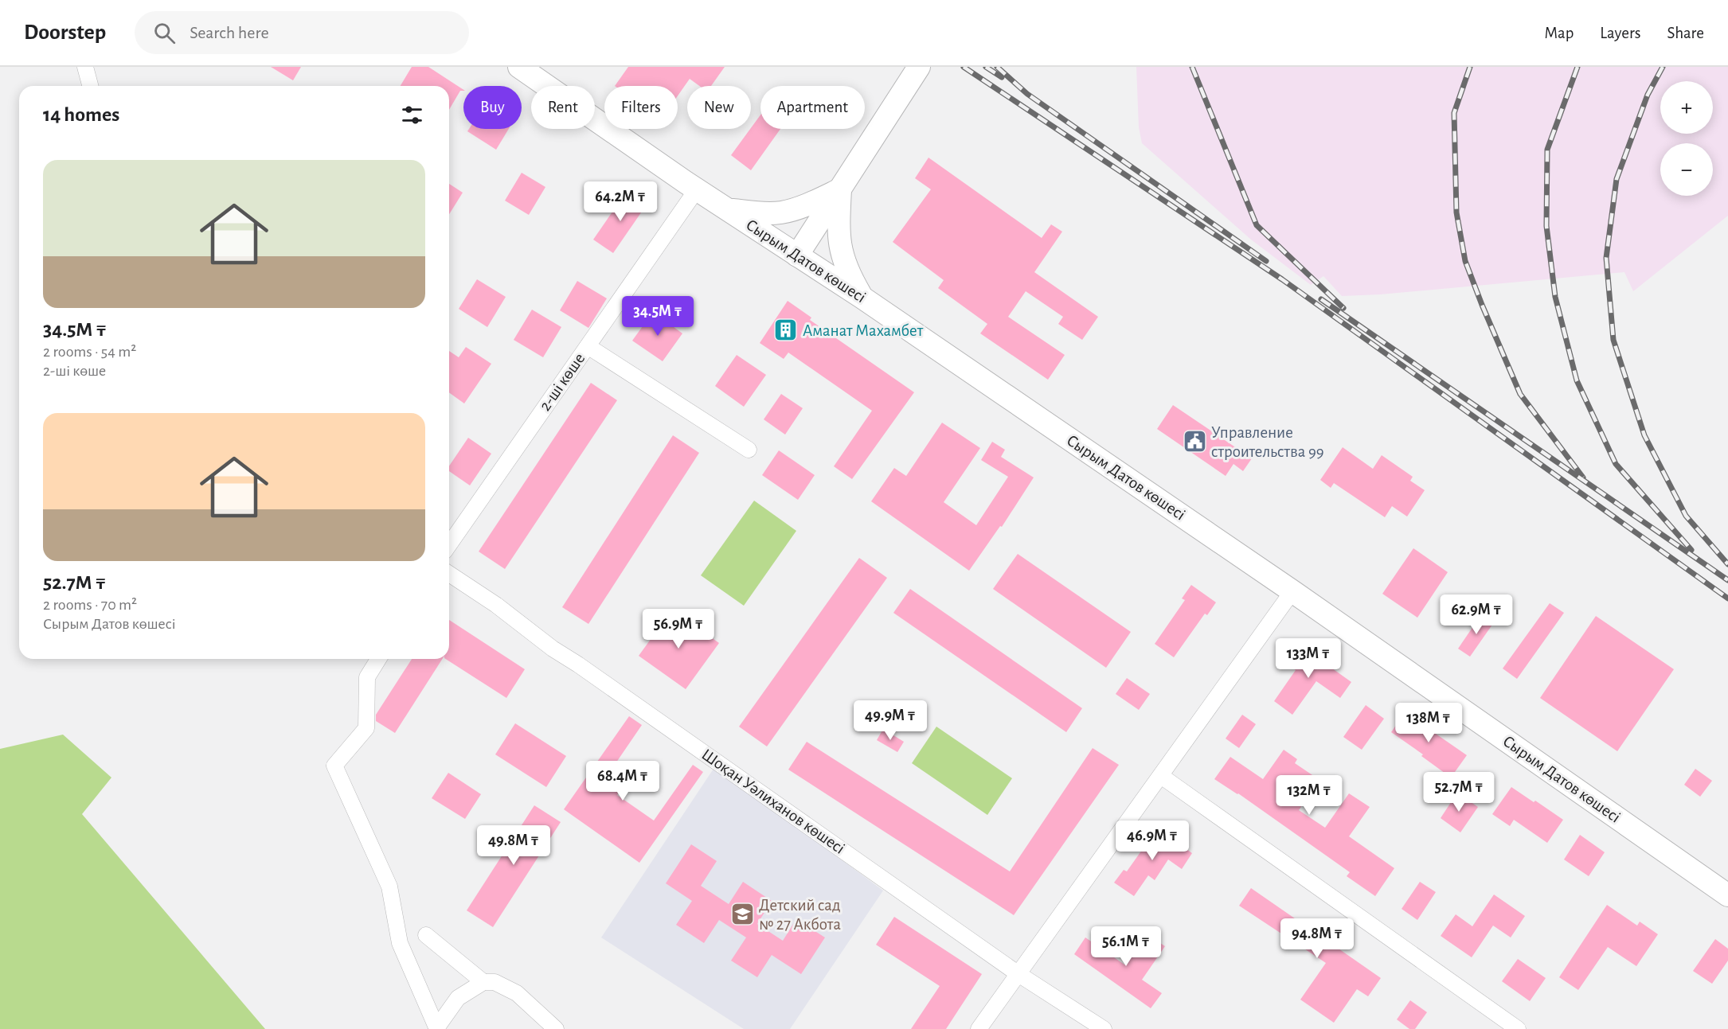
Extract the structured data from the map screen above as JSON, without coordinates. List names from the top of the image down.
{
  "streets": {
    "main road": ["Сырым Датов көшесі"],
    "street": ["2-ші көше", "Шоқан Уәлиханов көшесі"]
  },
  "crossings": [
    ["Сырым Датов көшесі", "2-ші көше"]
  ],
  "places": {
    "building": ["Аманат Махамбет"],
    "public building": ["Управление строительства 99"],
    "school or university": ["Детский сад № 27 Акбота"]
  },
  "page": {
    "header": "Doorstep",
    "search": "Search here",
    "nav": ["Map", "Layers", "Share"],
    "map_buttons": ["+", "−"],
    "chip": [
      "Buy",
      "Rent",
      "Filters",
      "New",
      "Apartment"
    ],
    "heading": "14 homes",
    "list": [
      {
        "name": "34.5M ₸",
        "note": "2 rooms · 54 m² · 2-ші көше"
      },
      {
        "name": "52.7M ₸",
        "note": "2 rooms · 70 m² · Сырым Датов көшесі"
      }
    ],
    "price": [
      "64.2M ₸",
      "34.5M ₸",
      "62.9M ₸",
      "56.9M ₸",
      "133M ₸",
      "49.9M ₸",
      "138M ₸",
      "68.4M ₸",
      "52.7M ₸",
      "132M ₸",
      "46.9M ₸",
      "49.8M ₸",
      "94.8M ₸",
      "56.1M ₸"
    ]
  }
}
